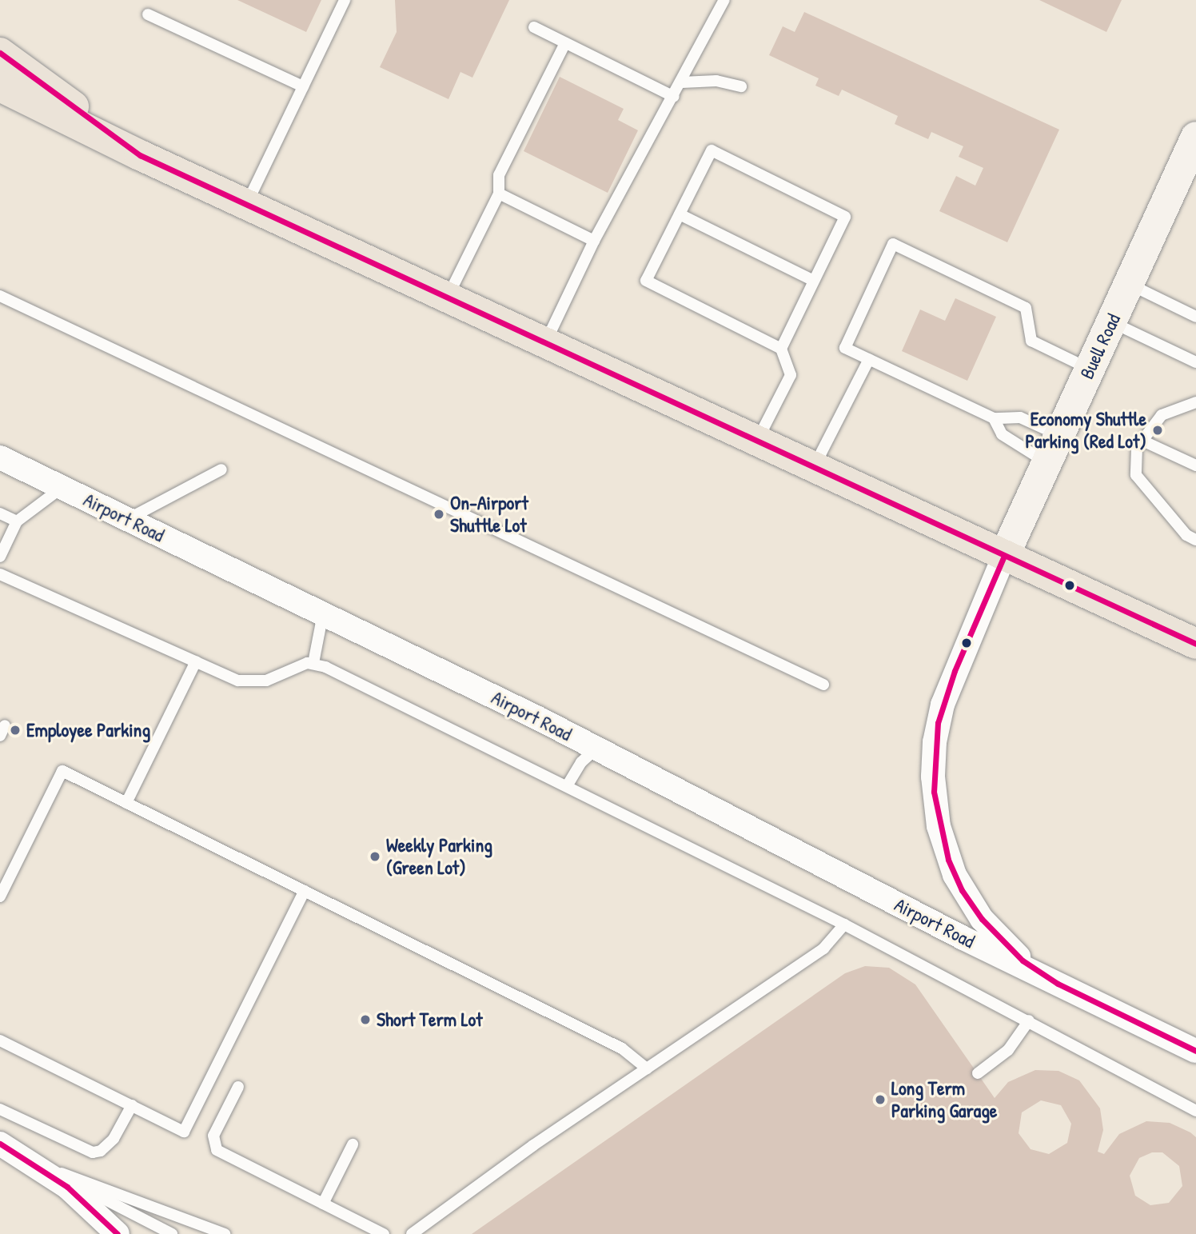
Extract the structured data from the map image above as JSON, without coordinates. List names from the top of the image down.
{
  "streets": {
    "street": ["Buell Road", "Airport Road"]
  },
  "crossings": [
    ["Buell Road", "Airport Road"]
  ],
  "places": [
    "Economy Shuttle Parking (Red Lot)",
    "On-Airport Shuttle Lot",
    "Employee Parking",
    "Weekly Parking (Green Lot)",
    "Short Term Lot",
    "Long Term Parking Garage"
  ]
}
